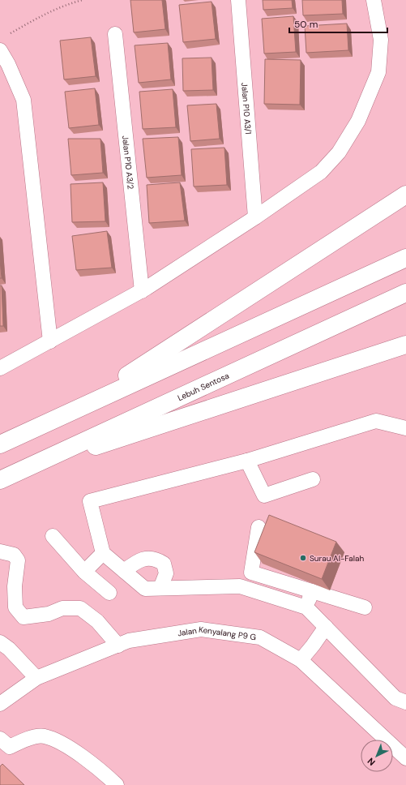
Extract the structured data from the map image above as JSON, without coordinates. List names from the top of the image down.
{
  "streets": {
    "main road": ["Lebuh Sentosa"],
    "street": ["Jalan P10 A3/1", "Jalan P10 A3/2", "Jalan Kenyalang P9 G"]
  },
  "places": ["Surau Al-Falah"],
  "scale_bar": "50 m",
  "north": "bottom left"
}
